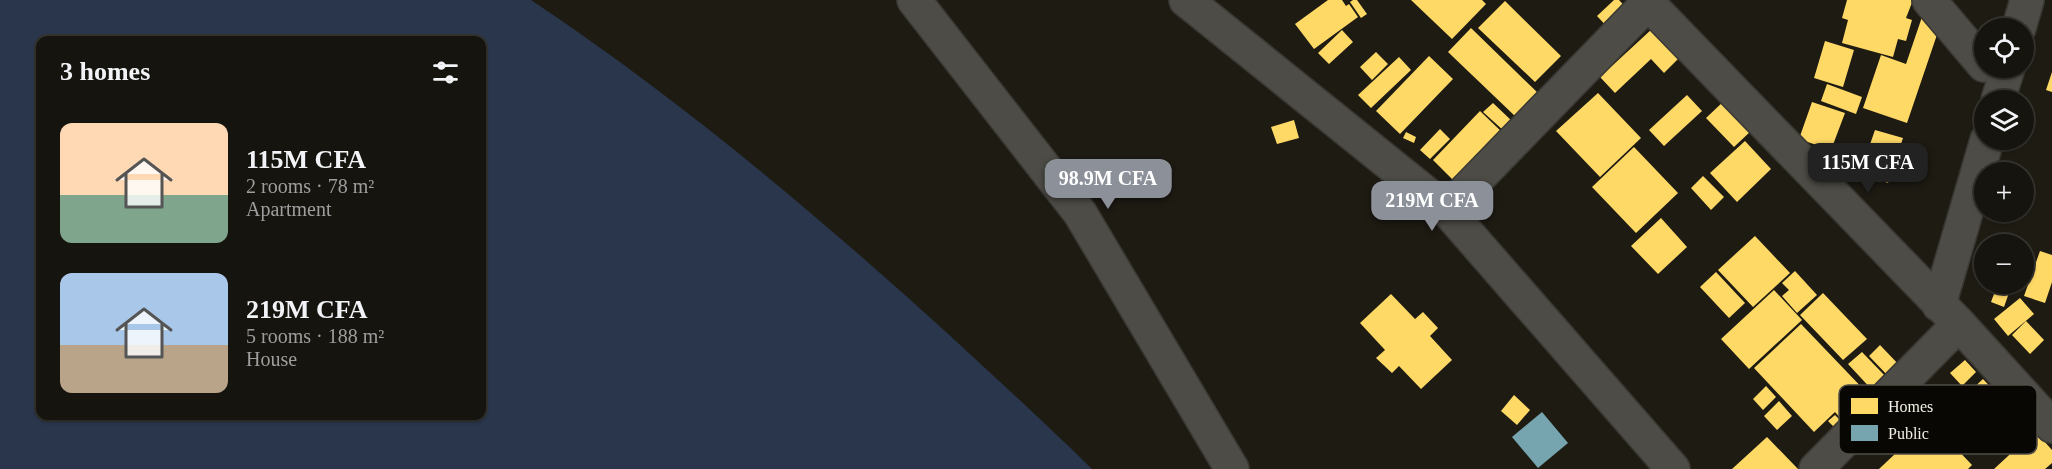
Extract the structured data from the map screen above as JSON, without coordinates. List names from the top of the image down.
{
  "legend": ["Homes", "Public"],
  "page": {
    "map_buttons": ["+", "−"],
    "heading": "3 homes",
    "list": [
      {
        "name": "115M CFA",
        "note": "2 rooms · 78 m² · Apartment"
      },
      {
        "name": "219M CFA",
        "note": "5 rooms · 188 m² · House"
      }
    ],
    "price": ["115M CFA", "98.9M CFA", "219M CFA"]
  }
}
